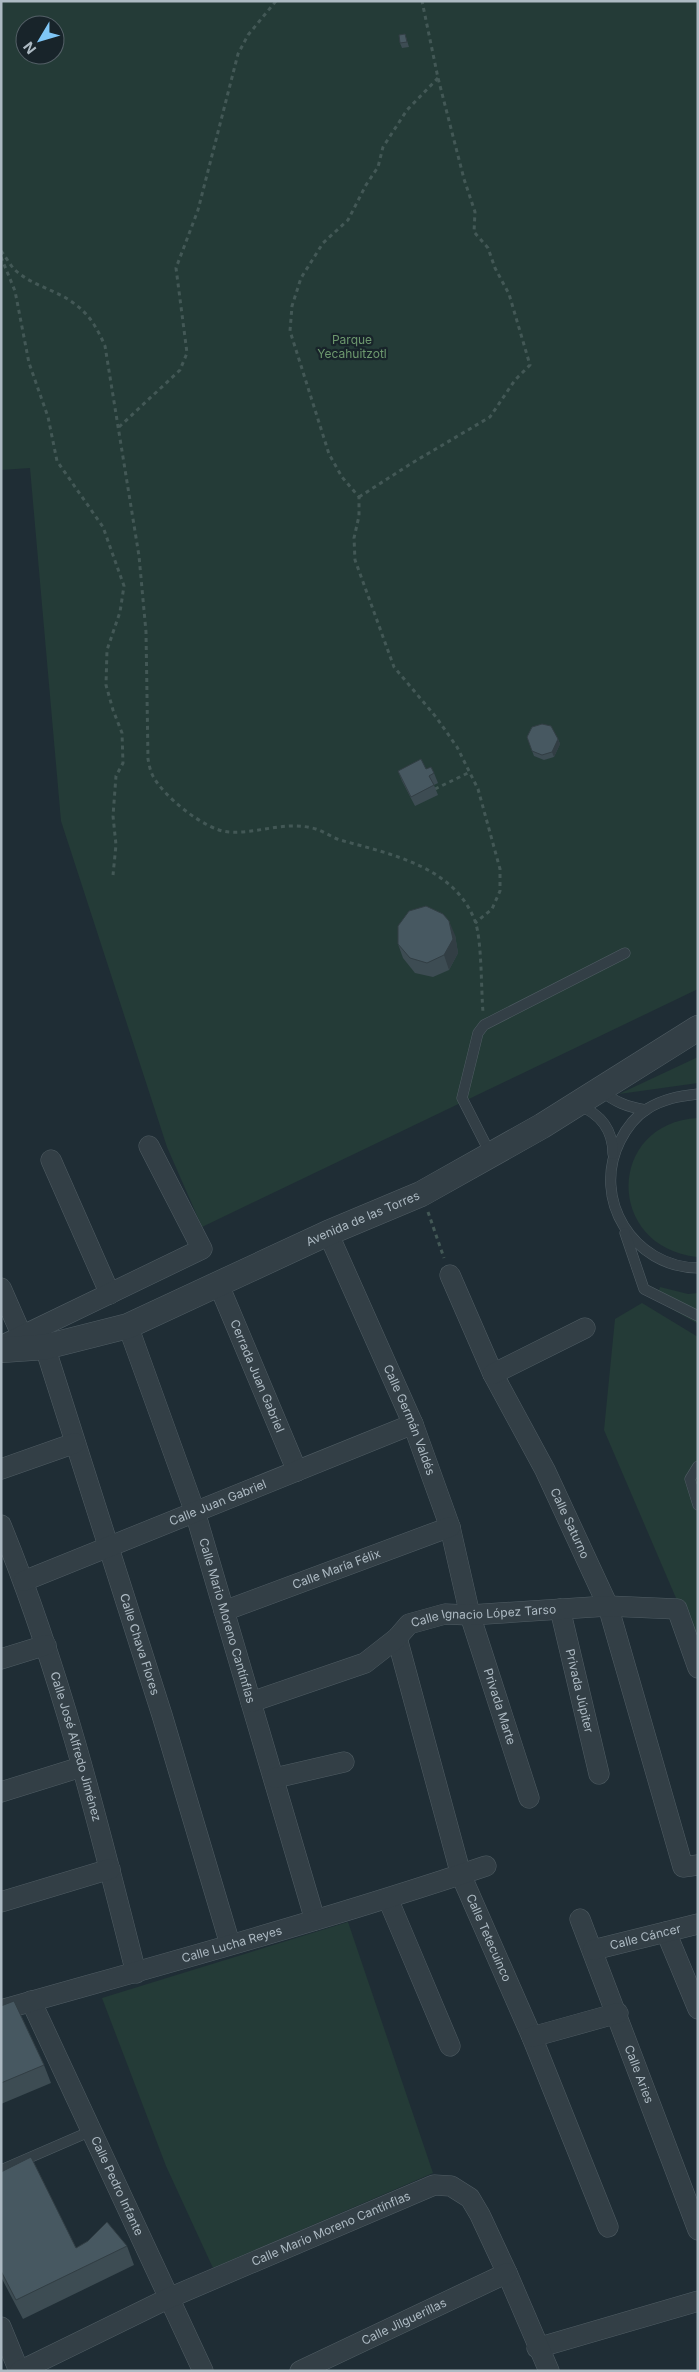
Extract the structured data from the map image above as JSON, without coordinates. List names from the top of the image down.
{
  "streets": {
    "street": [
      "Avenida de las Torres",
      "Cerrada Juan Gabriel",
      "Calle Germán Valdés",
      "Calle Juan Gabriel",
      "Calle Saturno",
      "Calle María Félix",
      "Calle Ignacio López Tarso",
      "Calle Mario Moreno Cantínflas",
      "Calle Chava Flores",
      "Privada Júpiter",
      "Privada Marte",
      "Calle José Alfredo Jiménez",
      "Calle Tetecuinco",
      "Calle Cáncer",
      "Calle Lucha Reyes",
      "Calle Aries",
      "Calle Pedro Infante",
      "Calle Jilguerillas"
    ]
  },
  "crossings": [
    ["Avenida de las Torres", "Cerrada Juan Gabriel"],
    ["Avenida de las Torres", "Calle Germán Valdés"],
    ["Avenida de las Torres", "Calle Mario Moreno Cantínflas"],
    ["Avenida de las Torres", "Calle Chava Flores"],
    ["Cerrada Juan Gabriel", "Calle Juan Gabriel"],
    ["Calle Germán Valdés", "Calle Juan Gabriel"],
    ["Calle Germán Valdés", "Calle María Félix"],
    ["Calle Germán Valdés", "Calle Ignacio López Tarso"],
    ["Calle Germán Valdés", "Privada Marte"],
    ["Calle Juan Gabriel", "Calle Mario Moreno Cantínflas"],
    ["Calle Juan Gabriel", "Calle Chava Flores"],
    ["Calle Juan Gabriel", "Calle José Alfredo Jiménez"],
    ["Calle Saturno", "Calle Ignacio López Tarso"],
    ["Calle María Félix", "Calle Mario Moreno Cantínflas"],
    ["Calle Ignacio López Tarso", "Calle Mario Moreno Cantínflas"],
    ["Calle Ignacio López Tarso", "Privada Júpiter"],
    ["Calle Ignacio López Tarso", "Privada Marte"],
    ["Calle Ignacio López Tarso", "Calle Tetecuinco"],
    ["Calle Mario Moreno Cantínflas", "Calle Lucha Reyes"],
    ["Calle Mario Moreno Cantínflas", "Calle Pedro Infante"],
    ["Calle Mario Moreno Cantínflas", "Calle Jilguerillas"],
    ["Calle Chava Flores", "Calle Lucha Reyes"],
    ["Calle José Alfredo Jiménez", "Calle Lucha Reyes"],
    ["Calle Tetecuinco", "Calle Lucha Reyes"],
    ["Calle Cáncer", "Calle Aries"],
    ["Calle Lucha Reyes", "Calle Pedro Infante"]
  ],
  "parks": ["Parque Yecahuitzotl"],
  "north": "bottom left"
}
